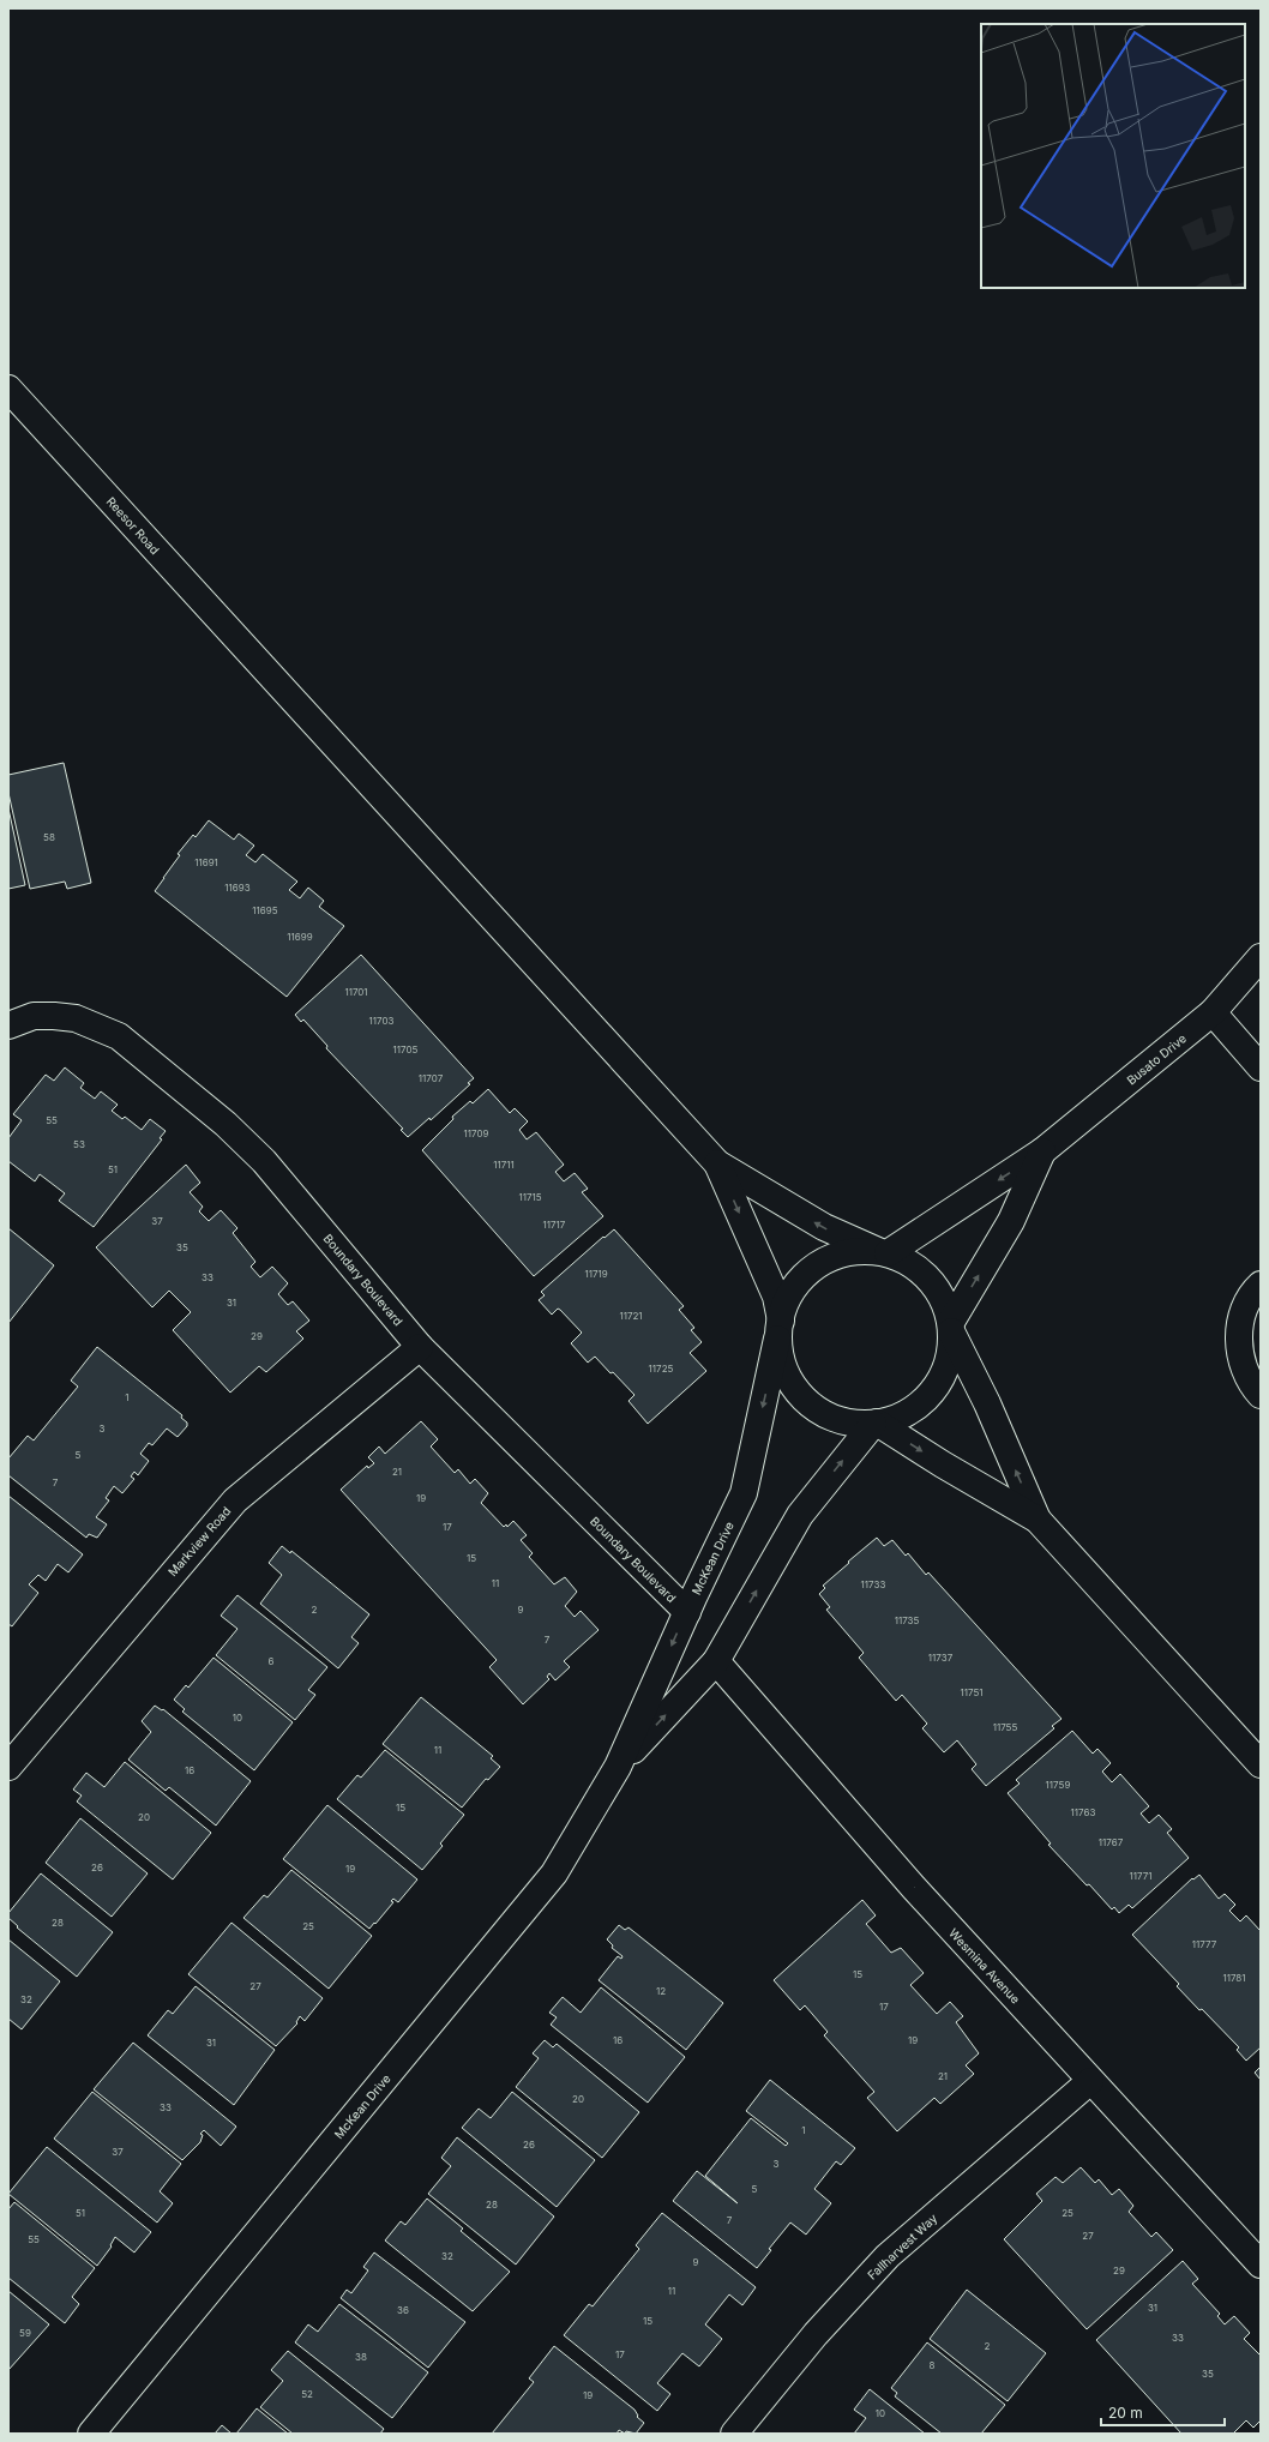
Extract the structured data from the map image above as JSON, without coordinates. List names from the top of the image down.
{
  "streets": {
    "street": [
      "Reesor Road",
      "Busato Drive",
      "Boundary Boulevard",
      "Markview Road",
      "McKean Drive",
      "Wesmina Avenue",
      "Fallharvest Way"
    ]
  },
  "crossings": [
    ["Busato Drive", "McKean Drive"],
    ["Boundary Boulevard", "Markview Road"],
    ["Boundary Boulevard", "McKean Drive"],
    ["McKean Drive", "Wesmina Avenue"],
    ["Wesmina Avenue", "Fallharvest Way"]
  ],
  "house_numbers": [
    "58",
    "11691",
    "11693",
    "11695",
    "11699",
    "11701",
    "11703",
    "11705",
    "11707",
    "55",
    "11709",
    "53",
    "11711",
    "51",
    "11715",
    "37",
    "11717",
    "35",
    "11719",
    "33",
    "31",
    "11721",
    "29",
    "11725",
    "1",
    "3",
    "5",
    "21",
    "7",
    "19",
    "17",
    "15",
    "11",
    "11733",
    "2",
    "9",
    "11735",
    "7",
    "11737",
    "6",
    "11751",
    "10",
    "11755",
    "11",
    "16",
    "11759",
    "15",
    "11763",
    "20",
    "11767",
    "26",
    "19",
    "11771",
    "28",
    "25",
    "11777",
    "15",
    "11781",
    "27",
    "12",
    "32",
    "17",
    "16",
    "19",
    "31",
    "21",
    "20",
    "33",
    "1",
    "26",
    "37",
    "3",
    "5",
    "28",
    "51",
    "25",
    "7",
    "27",
    "55",
    "32",
    "9",
    "29",
    "11",
    "31",
    "36",
    "15",
    "59",
    "33",
    "2",
    "17",
    "38",
    "8",
    "35",
    "52",
    "19",
    "10"
  ],
  "scale_bar": "20 m"
}
